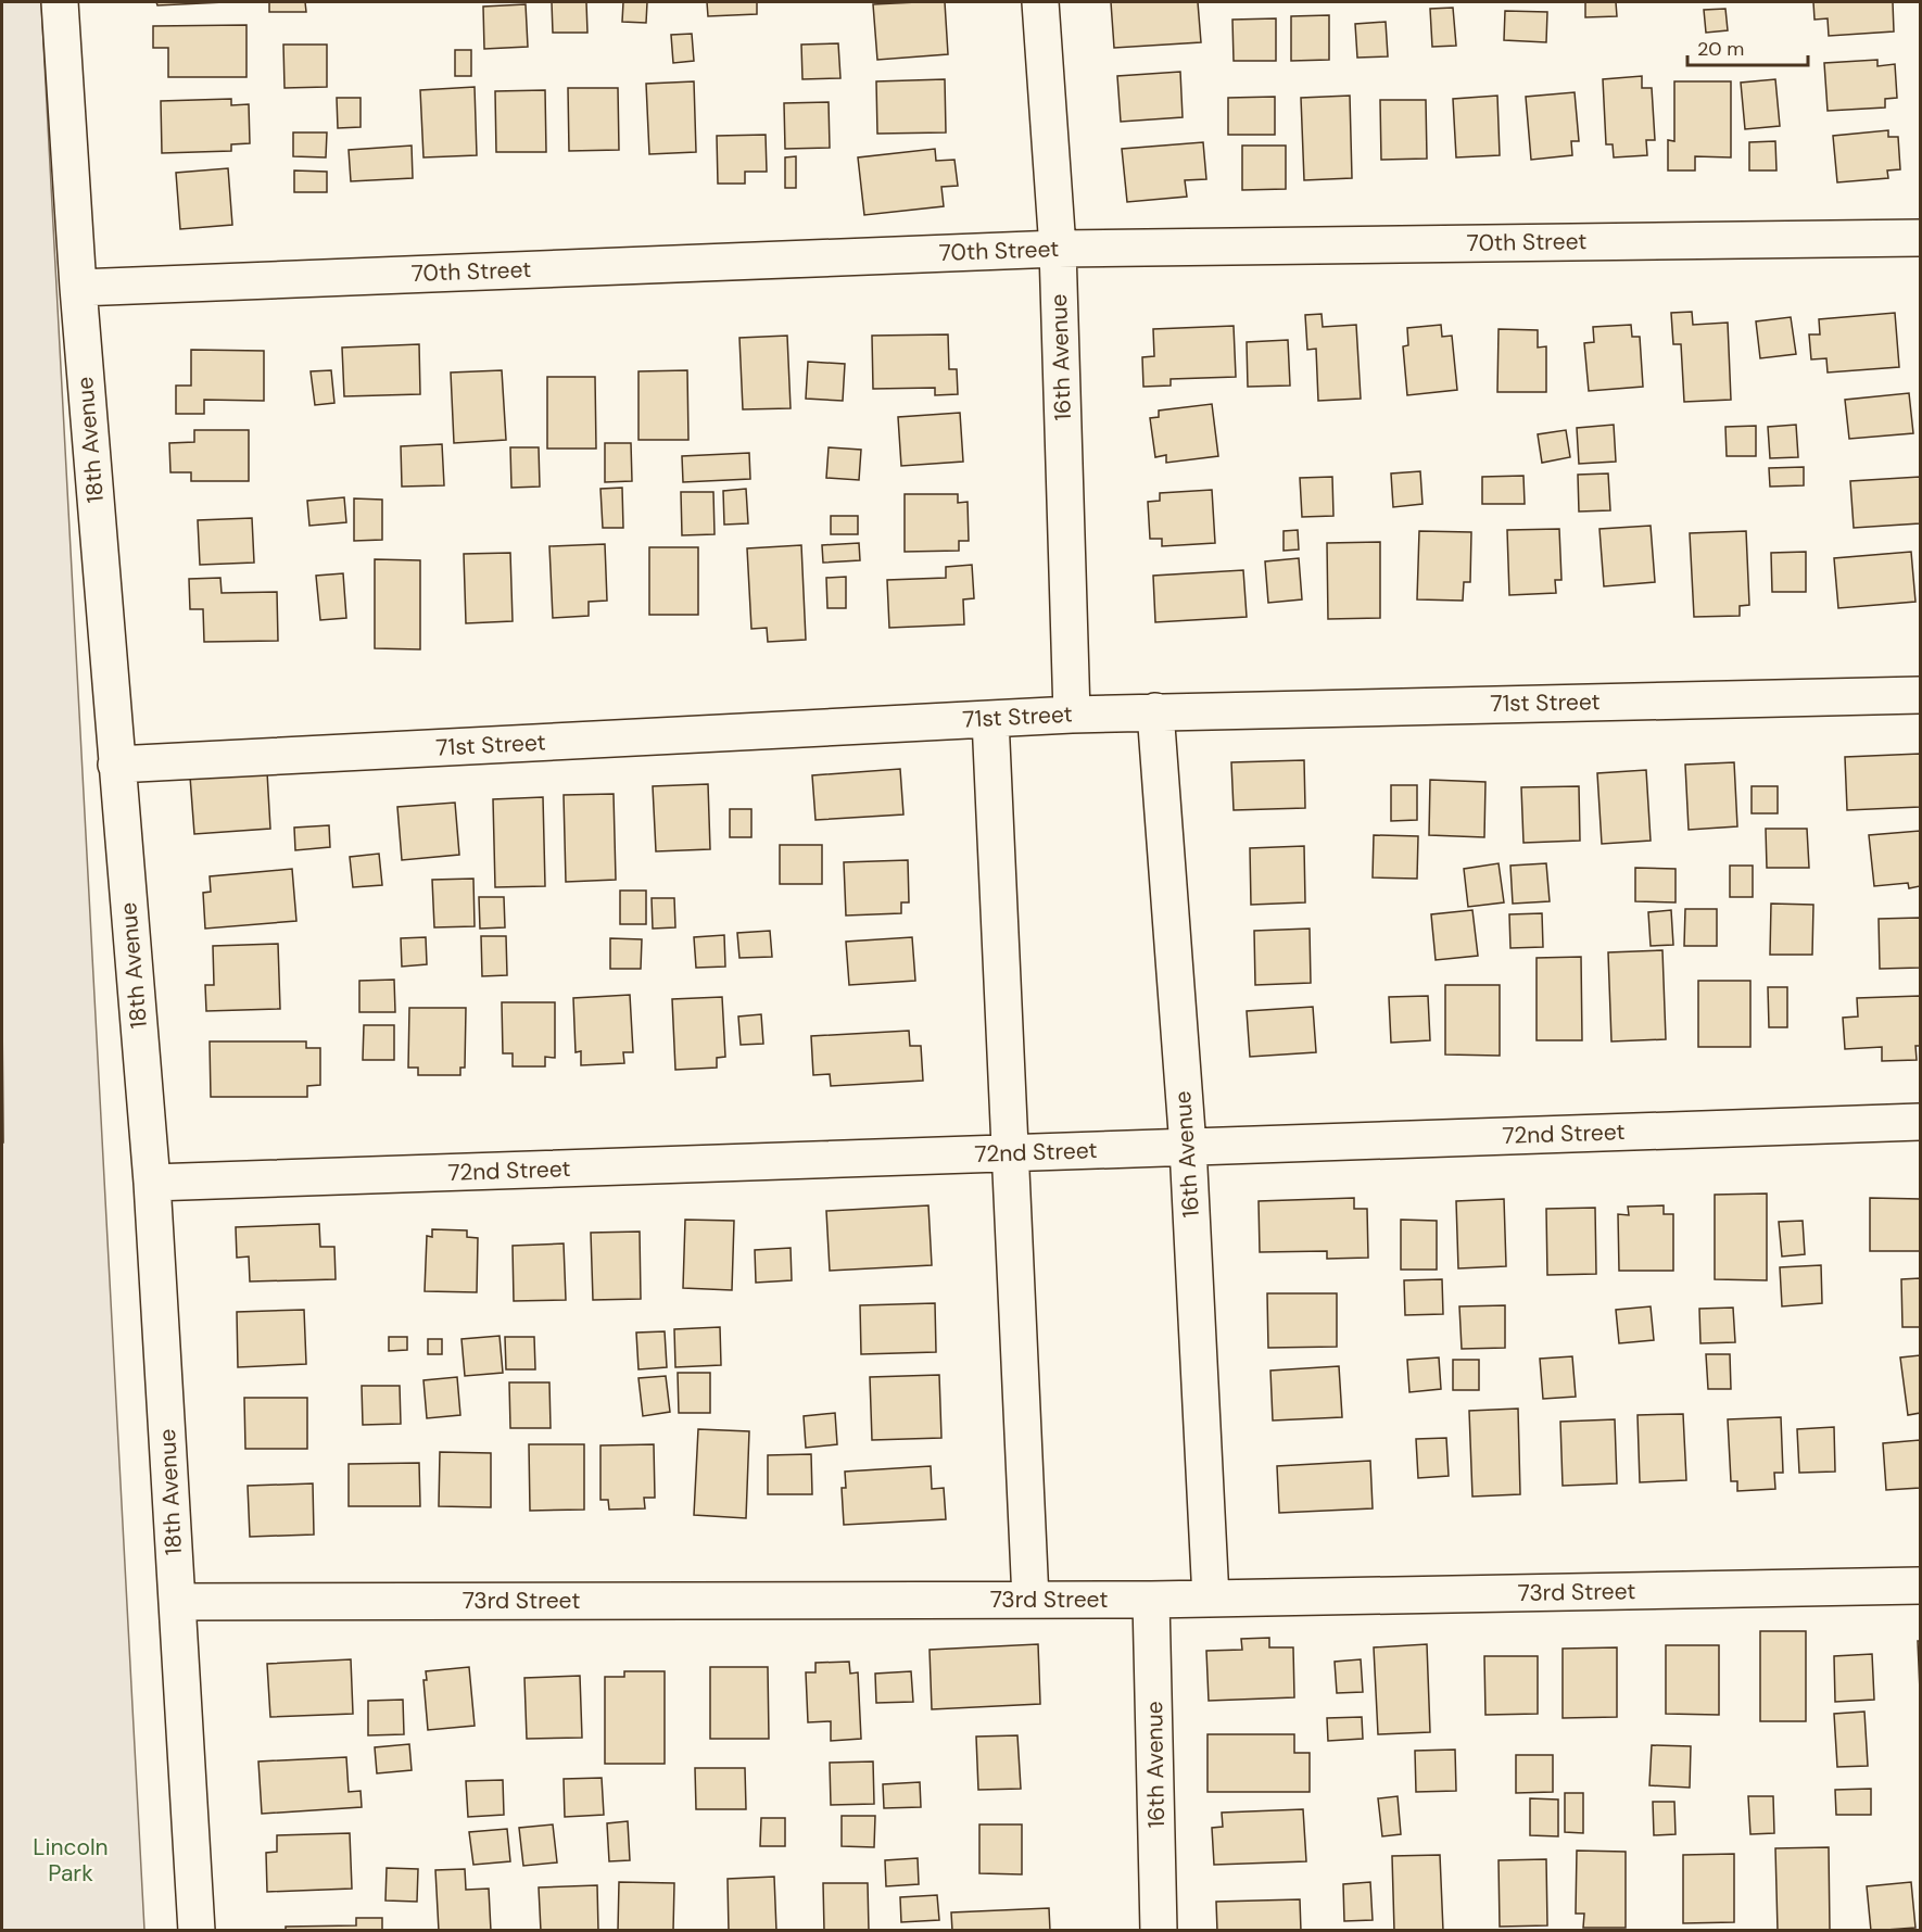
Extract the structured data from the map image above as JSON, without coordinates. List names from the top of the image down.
{
  "streets": {
    "street": [
      "70th Street",
      "16th Avenue",
      "18th Avenue",
      "71st Street",
      "72nd Street",
      "73rd Street"
    ]
  },
  "crossings": [
    ["70th Street", "16th Avenue"],
    ["70th Street", "18th Avenue"],
    ["16th Avenue", "71st Street"],
    ["16th Avenue", "72nd Street"],
    ["16th Avenue", "73rd Street"],
    ["18th Avenue", "71st Street"],
    ["18th Avenue", "72nd Street"],
    ["18th Avenue", "73rd Street"]
  ],
  "parks": ["Lincoln Park"],
  "scale_bar": "20 m"
}
